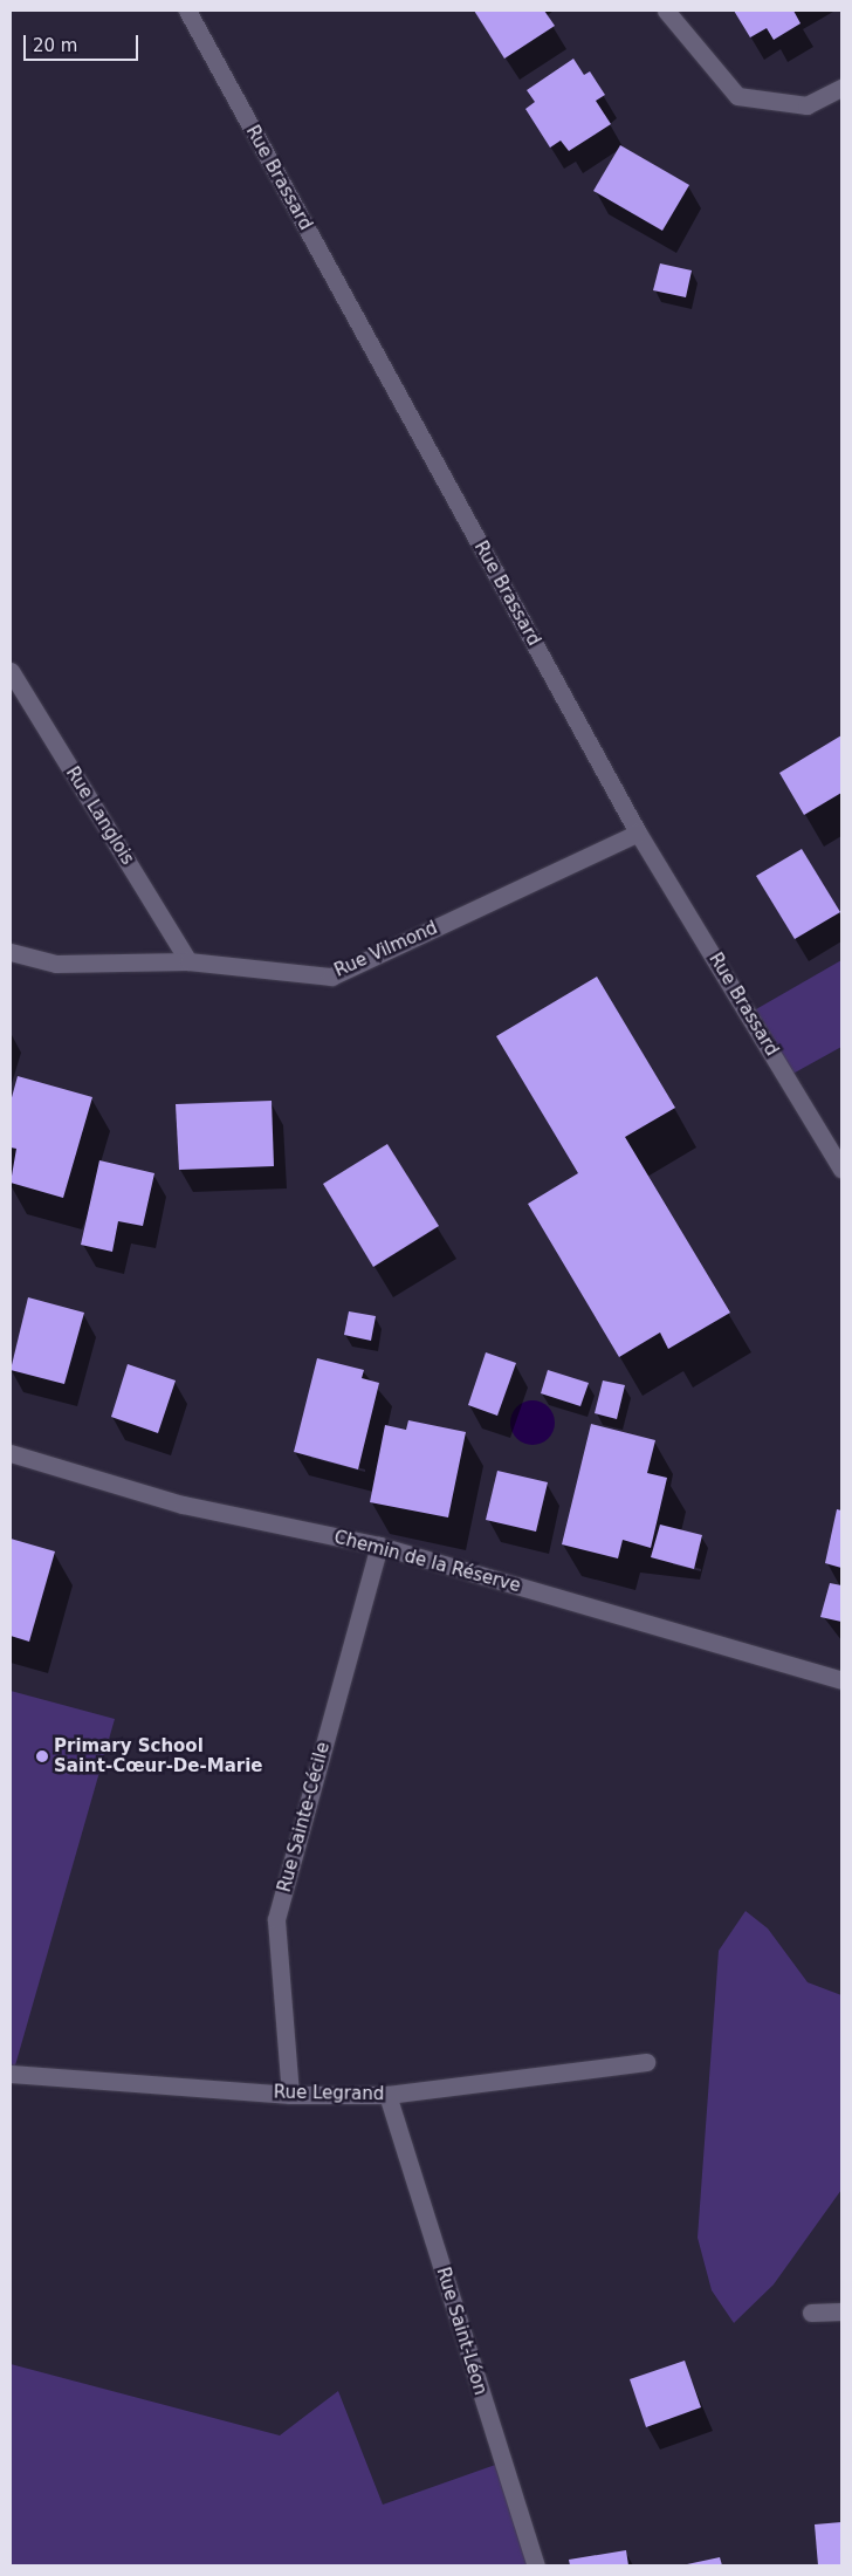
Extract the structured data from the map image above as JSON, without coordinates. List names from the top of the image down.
{
  "streets": {
    "street": [
      "Rue Brassard",
      "Rue Langlois",
      "Rue Vilmond",
      "Chemin de la Réserve",
      "Rue Sainte-Cécile",
      "Rue Legrand",
      "Rue Saint-Léon"
    ]
  },
  "crossings": [
    ["Rue Brassard", "Rue Vilmond"],
    ["Rue Langlois", "Rue Vilmond"],
    ["Chemin de la Réserve", "Rue Sainte-Cécile"],
    ["Rue Sainte-Cécile", "Rue Legrand"],
    ["Rue Legrand", "Rue Saint-Léon"]
  ],
  "places": ["Primary School Saint-Cœur-De-Marie"],
  "scale_bar": "20 m"
}
